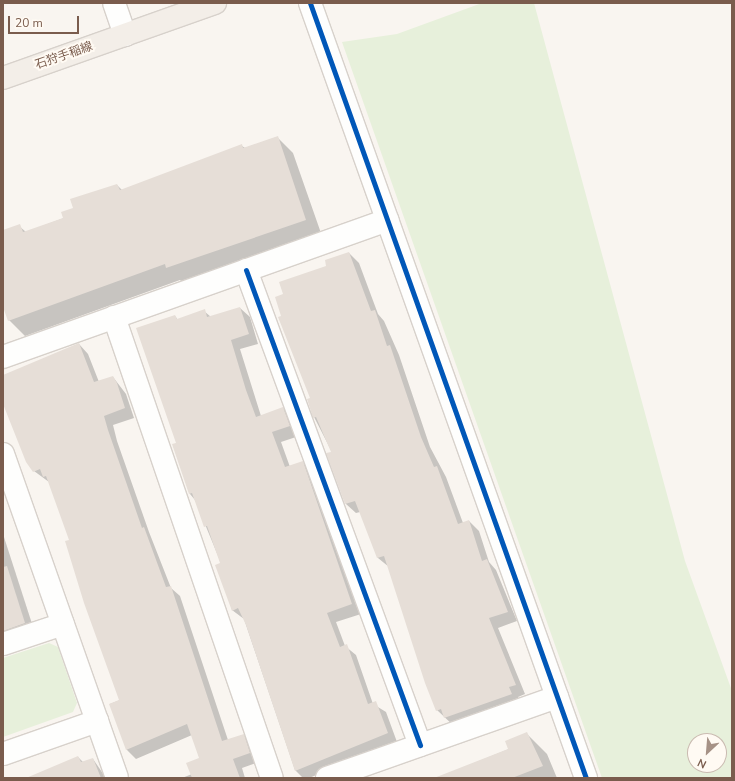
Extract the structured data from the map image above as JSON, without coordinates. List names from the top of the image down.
{
  "streets": {
    "main road": ["石狩手稲線"]
  },
  "scale_bar": "20 m",
  "north": "bottom left"
}
